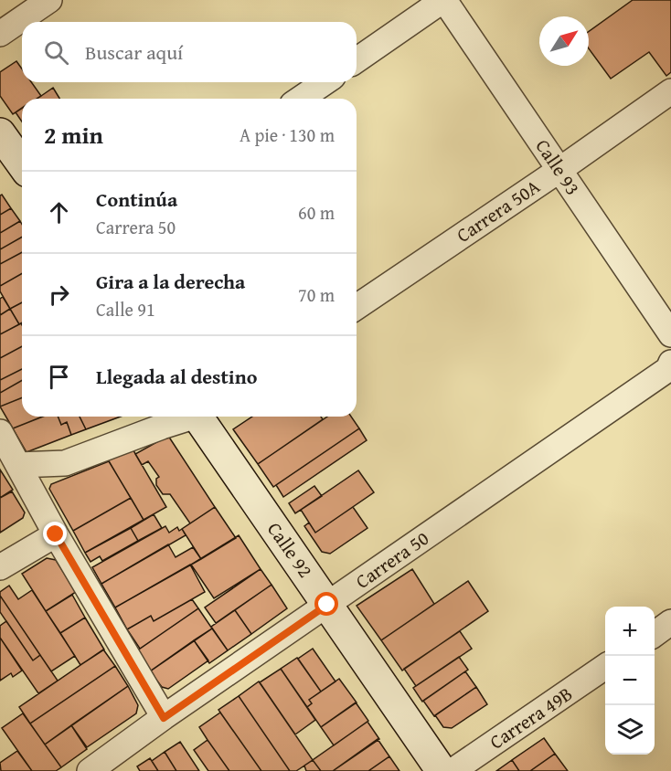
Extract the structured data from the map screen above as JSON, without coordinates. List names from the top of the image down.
{
  "streets": {
    "street": [
      "Calle 93",
      "Carrera 50A",
      "Calle 92",
      "Carrera 50",
      "Carrera 49B"
    ]
  },
  "crossings": [
    ["Calle 93", "Carrera 50A"],
    ["Calle 92", "Carrera 50"]
  ],
  "north": "top right",
  "page": {
    "search": "Buscar aquí",
    "heading": ["2 min", "A pie · 130 m"],
    "list": [
      ["Continúa", "Carrera 50", "60 m"],
      ["Gira a la derecha", "Calle 91", "70 m"],
      "Llegada al destino"
    ],
    "map_buttons": ["+", "−"]
  }
}
